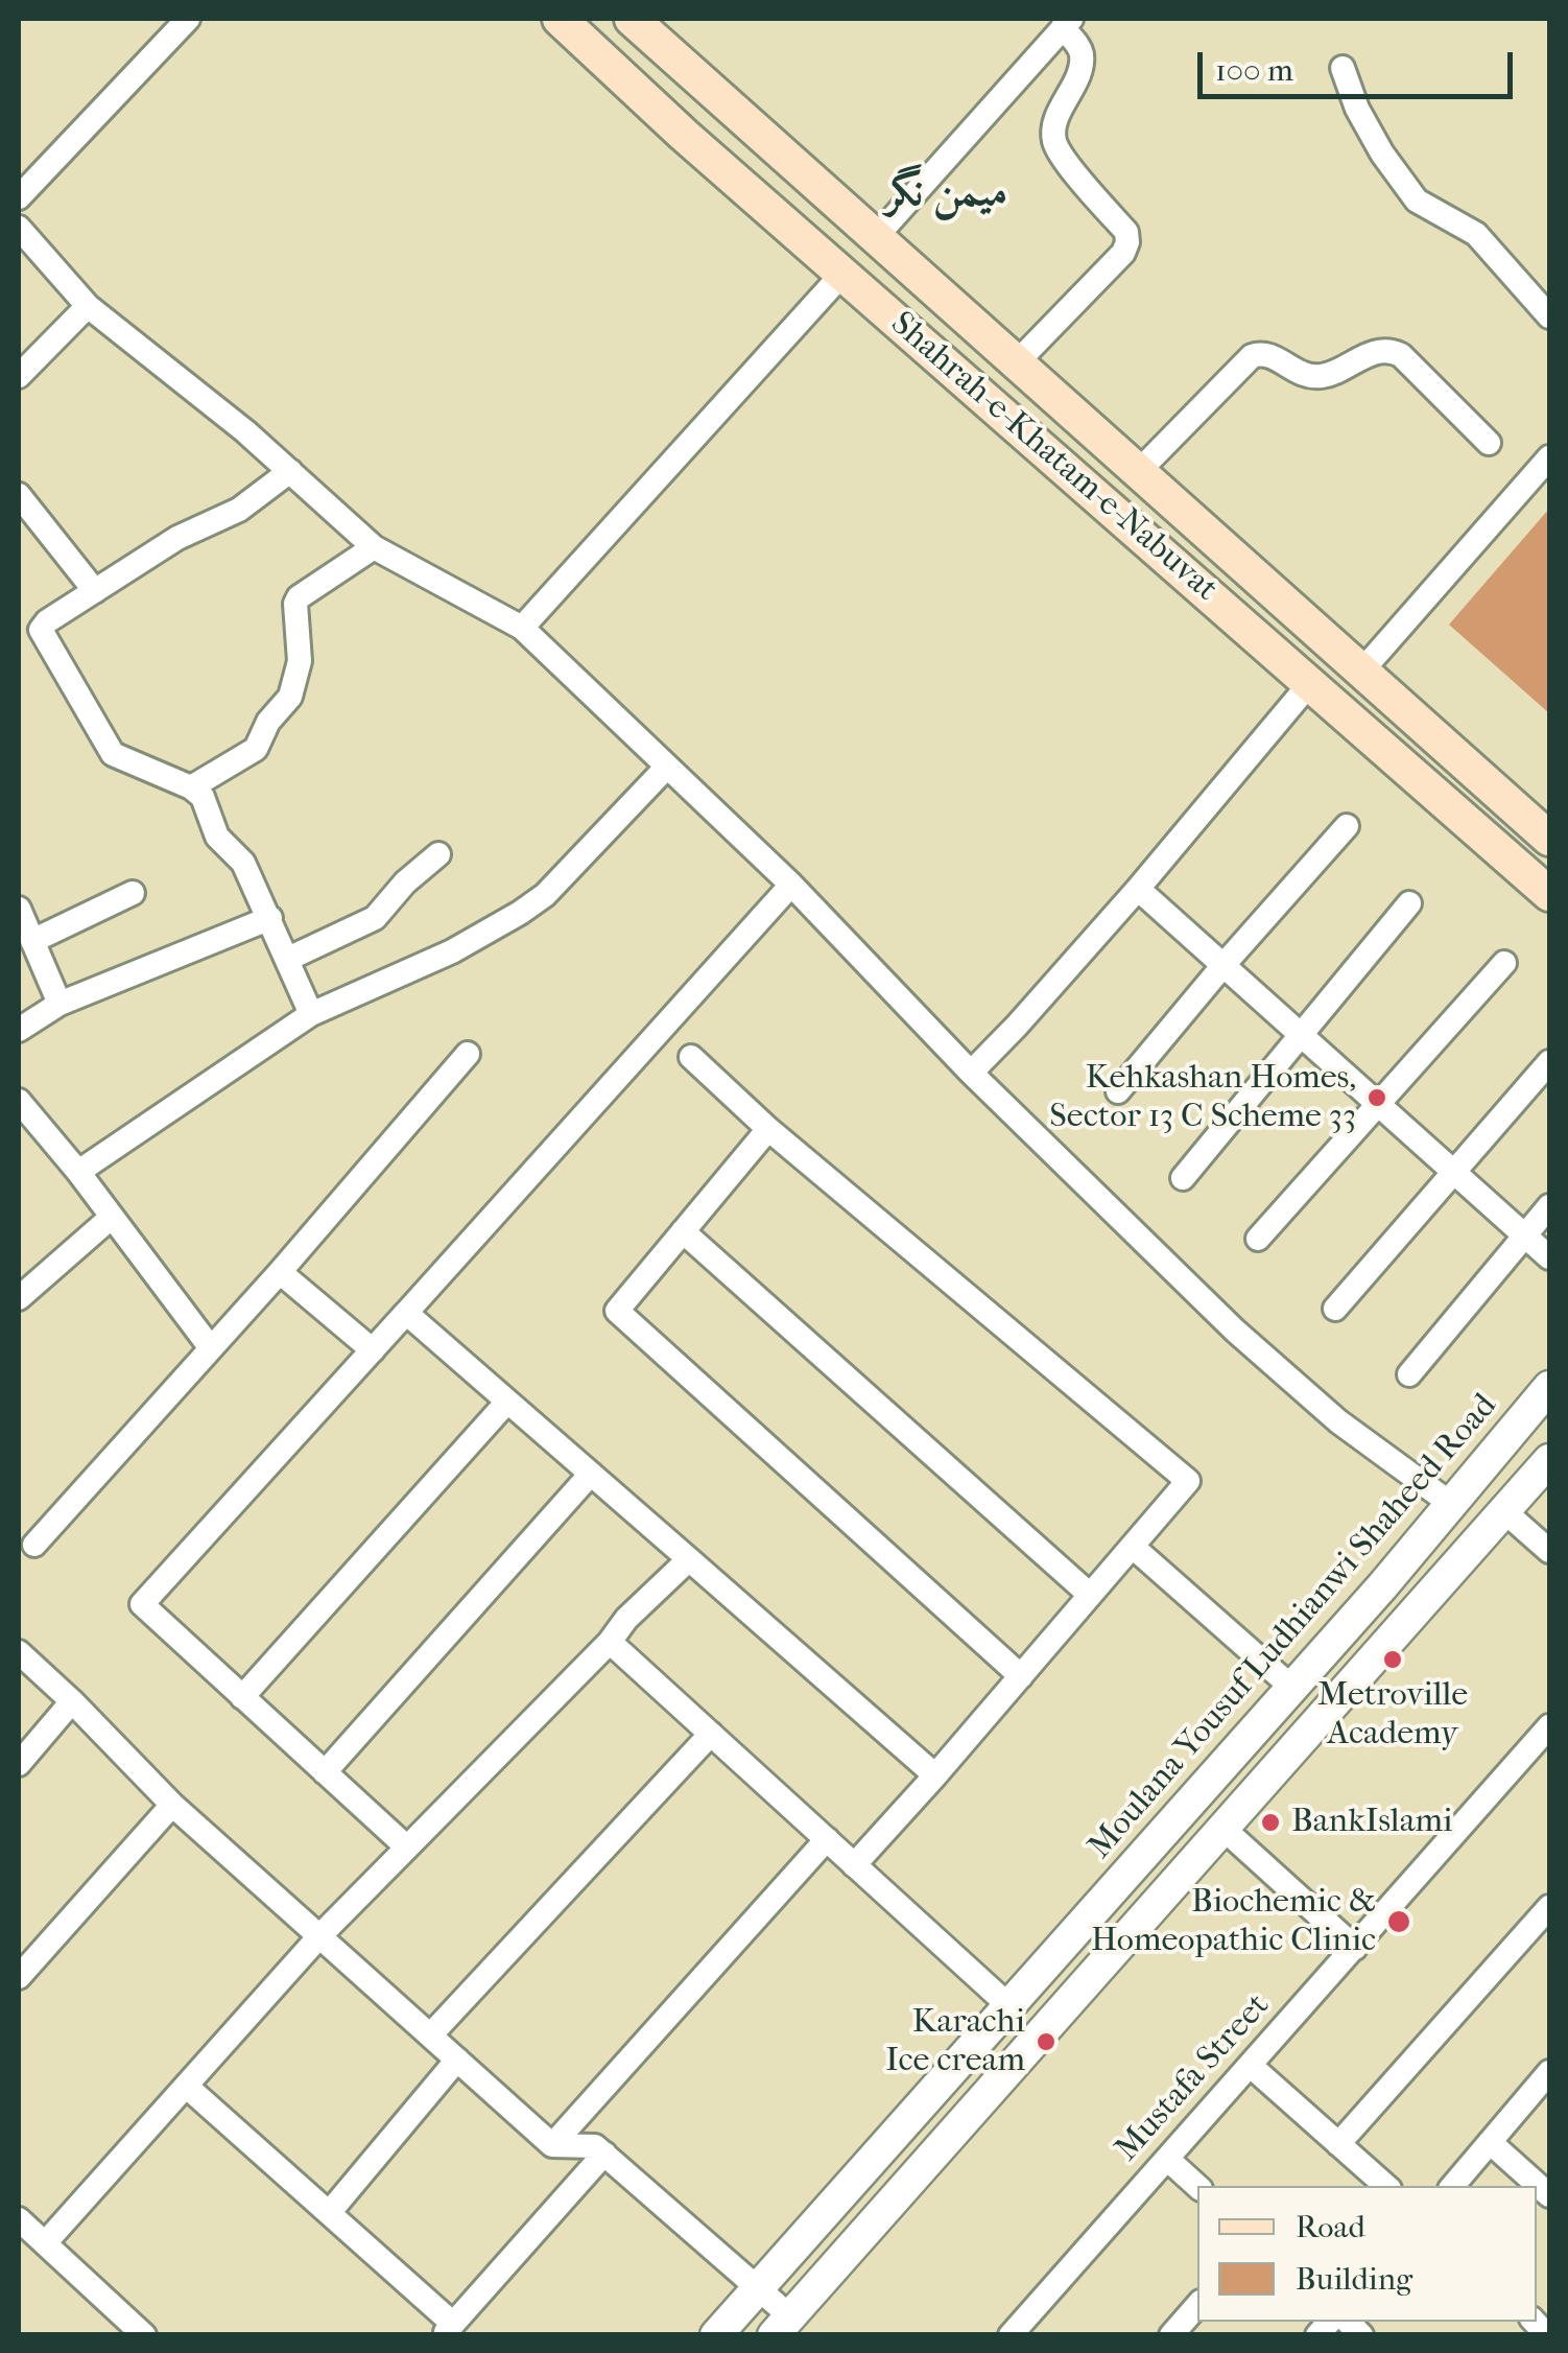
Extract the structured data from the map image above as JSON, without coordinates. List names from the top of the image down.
{
  "streets": {
    "main road": ["Shahrah-e-Khatam-e-Nabuvat"],
    "street": ["Moulana Yousuf Ludhianwi Shaheed Road", "Mustafa Street"]
  },
  "districts": ["میمن نگر"],
  "places": [
    "Kehkashan Homes, Sector 13 C Scheme 33",
    "Metroville Academy",
    "BankIslami",
    "Biochemic & Homeopathic Clinic",
    "Karachi Ice cream"
  ],
  "legend": ["Road", "Building"],
  "scale_bar": "100 m"
}
